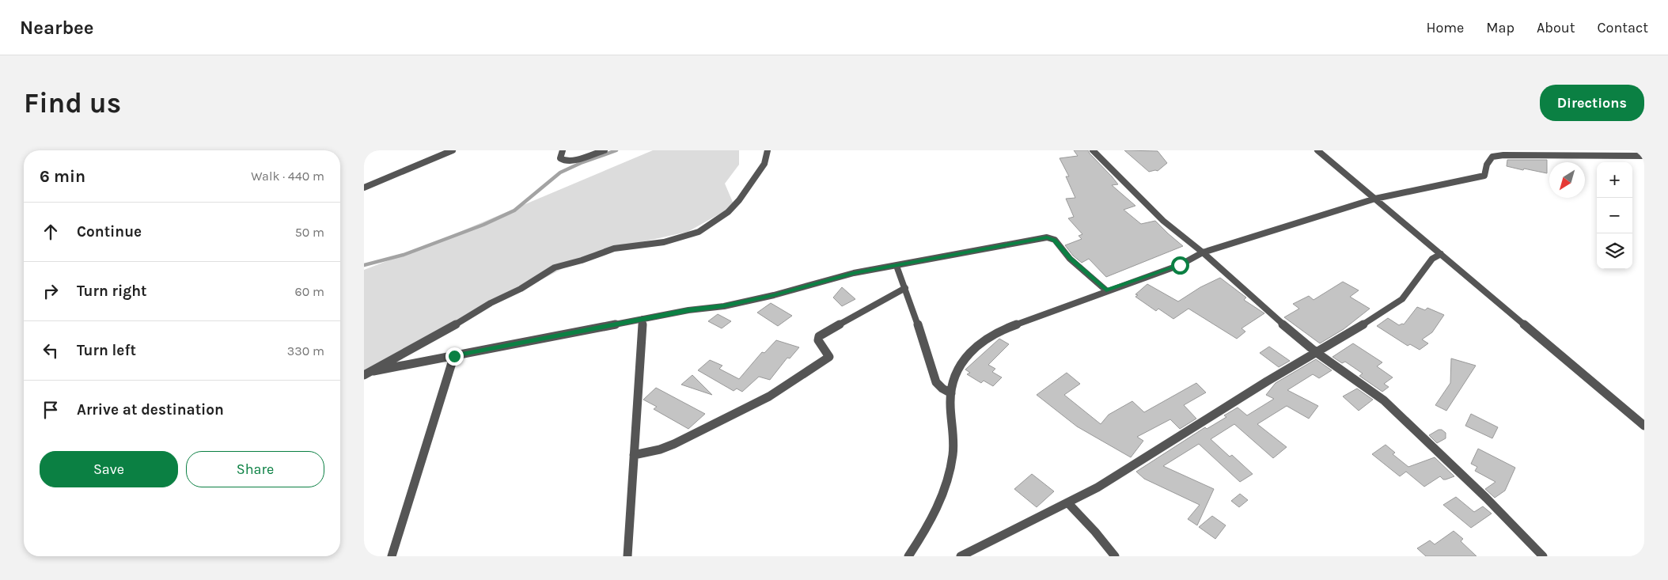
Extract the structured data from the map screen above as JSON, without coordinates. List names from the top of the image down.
{
  "north": "bottom left",
  "page": {
    "header": "Nearbee",
    "nav": [
      "Home",
      "Map",
      "About",
      "Contact"
    ],
    "buttons": [
      "Directions",
      ["Save", "Share"]
    ],
    "title": "Find us",
    "heading": ["6 min", "Walk · 440 m"],
    "map_buttons": ["+", "−"],
    "list": [
      ["Continue", "50 m"],
      ["Turn right", "60 m"],
      ["Turn left", "330 m"],
      "Arrive at destination"
    ]
  }
}
